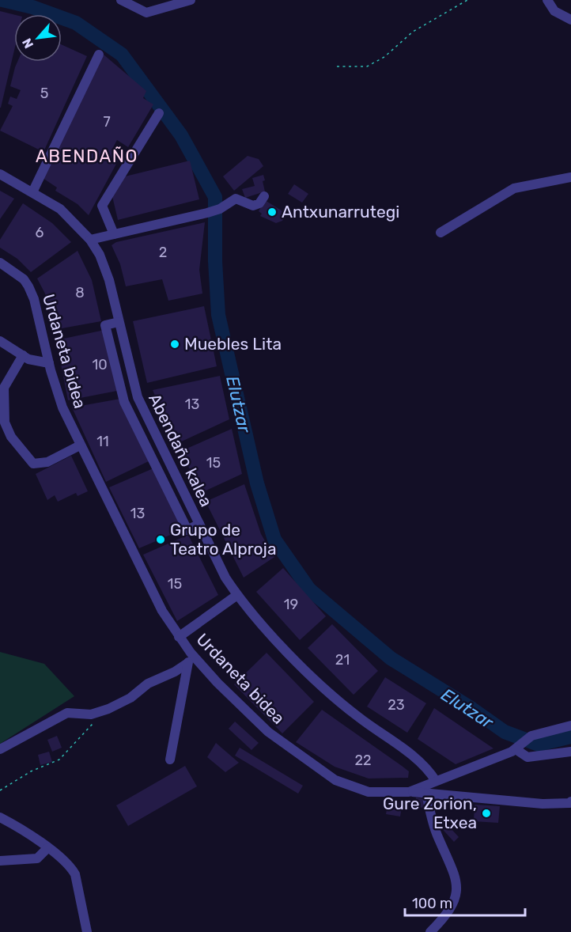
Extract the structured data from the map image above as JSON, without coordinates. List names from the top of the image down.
{
  "streets": {
    "street": ["Urdaneta bidea", "Abendaño kalea"]
  },
  "crossings": [
    ["Urdaneta bidea", "Abendaño kalea"]
  ],
  "districts": ["ABENDAÑO"],
  "water": ["Elutzar"],
  "places": [
    "Antxunarrutegi",
    "Muebles Lita",
    "Grupo de Teatro Alproja",
    "Gure Zorion, Etxea"
  ],
  "house_numbers": [
    "5",
    "7",
    "6",
    "2",
    "8",
    "10",
    "13",
    "11",
    "15",
    "13",
    "15",
    "19",
    "21",
    "23",
    "22"
  ],
  "scale_bar": "100 m",
  "north": "bottom left"
}
